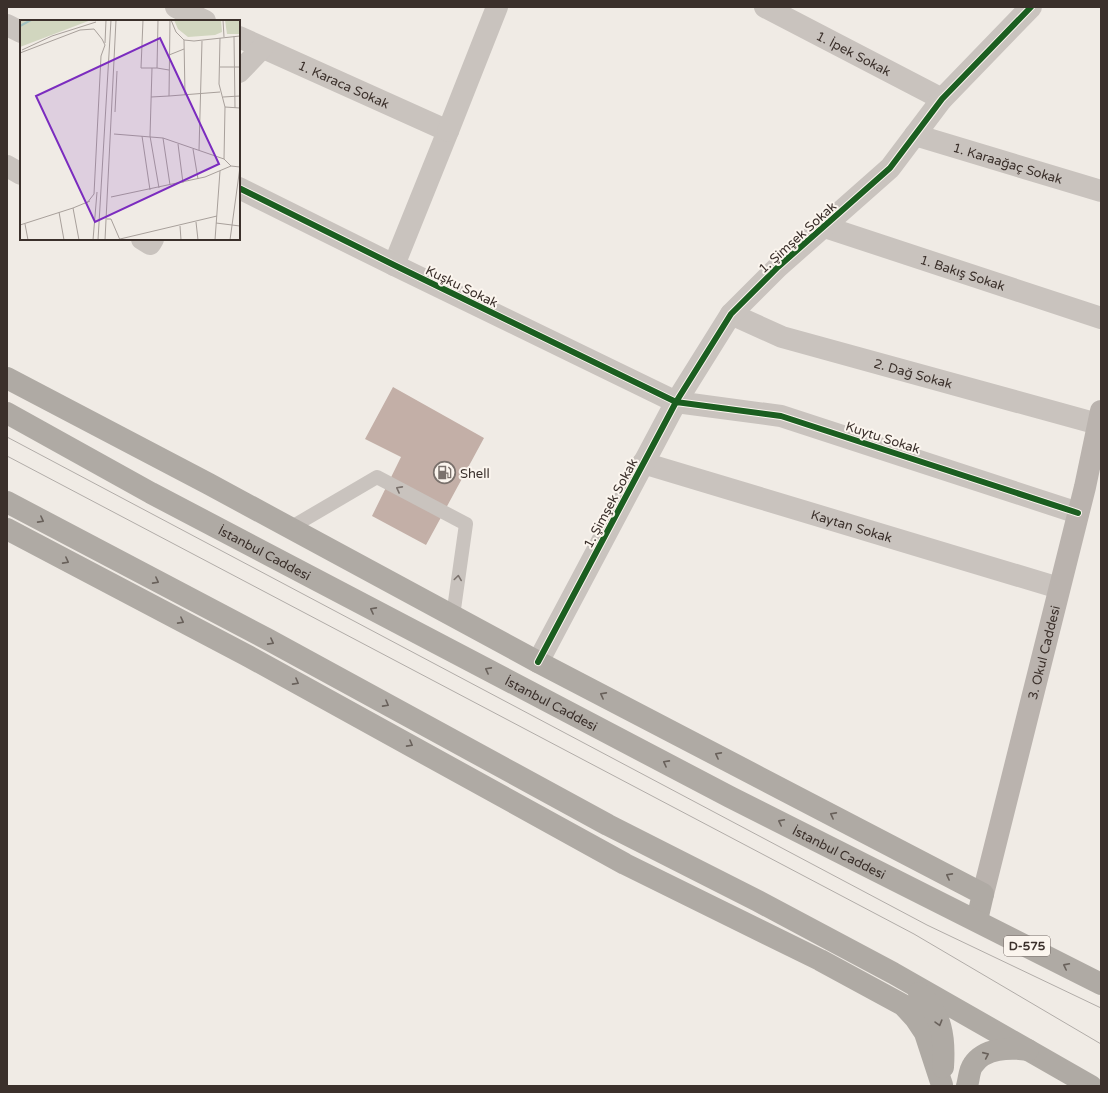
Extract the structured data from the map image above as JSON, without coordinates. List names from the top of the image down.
{
  "streets": {
    "highway": ["İstanbul Caddesi", "D-575"],
    "main road": ["3. Okul Caddesi"],
    "street": [
      "1. İpek Sokak",
      "1. Karaca Sokak",
      "1. Karaağaç Sokak",
      "1. Şimşek Sokak",
      "1. Bakış Sokak",
      "Kuşku Sokak",
      "2. Dağ Sokak",
      "Kuytu Sokak",
      "Kaytan Sokak"
    ]
  },
  "crossings": [
    ["1. İpek Sokak", "1. Şimşek Sokak"],
    ["1. Karaağaç Sokak", "1. Şimşek Sokak"],
    ["1. Şimşek Sokak", "1. Bakış Sokak"],
    ["1. Şimşek Sokak", "Kuşku Sokak"],
    ["1. Şimşek Sokak", "2. Dağ Sokak"],
    ["1. Şimşek Sokak", "Kuytu Sokak"],
    ["1. Şimşek Sokak", "Kaytan Sokak"],
    ["Kuşku Sokak", "Kuytu Sokak"],
    ["2. Dağ Sokak", "3. Okul Caddesi"],
    ["Kuytu Sokak", "3. Okul Caddesi"],
    ["Kaytan Sokak", "3. Okul Caddesi"]
  ],
  "places": {
    "fuel station": ["Shell"]
  }
}
